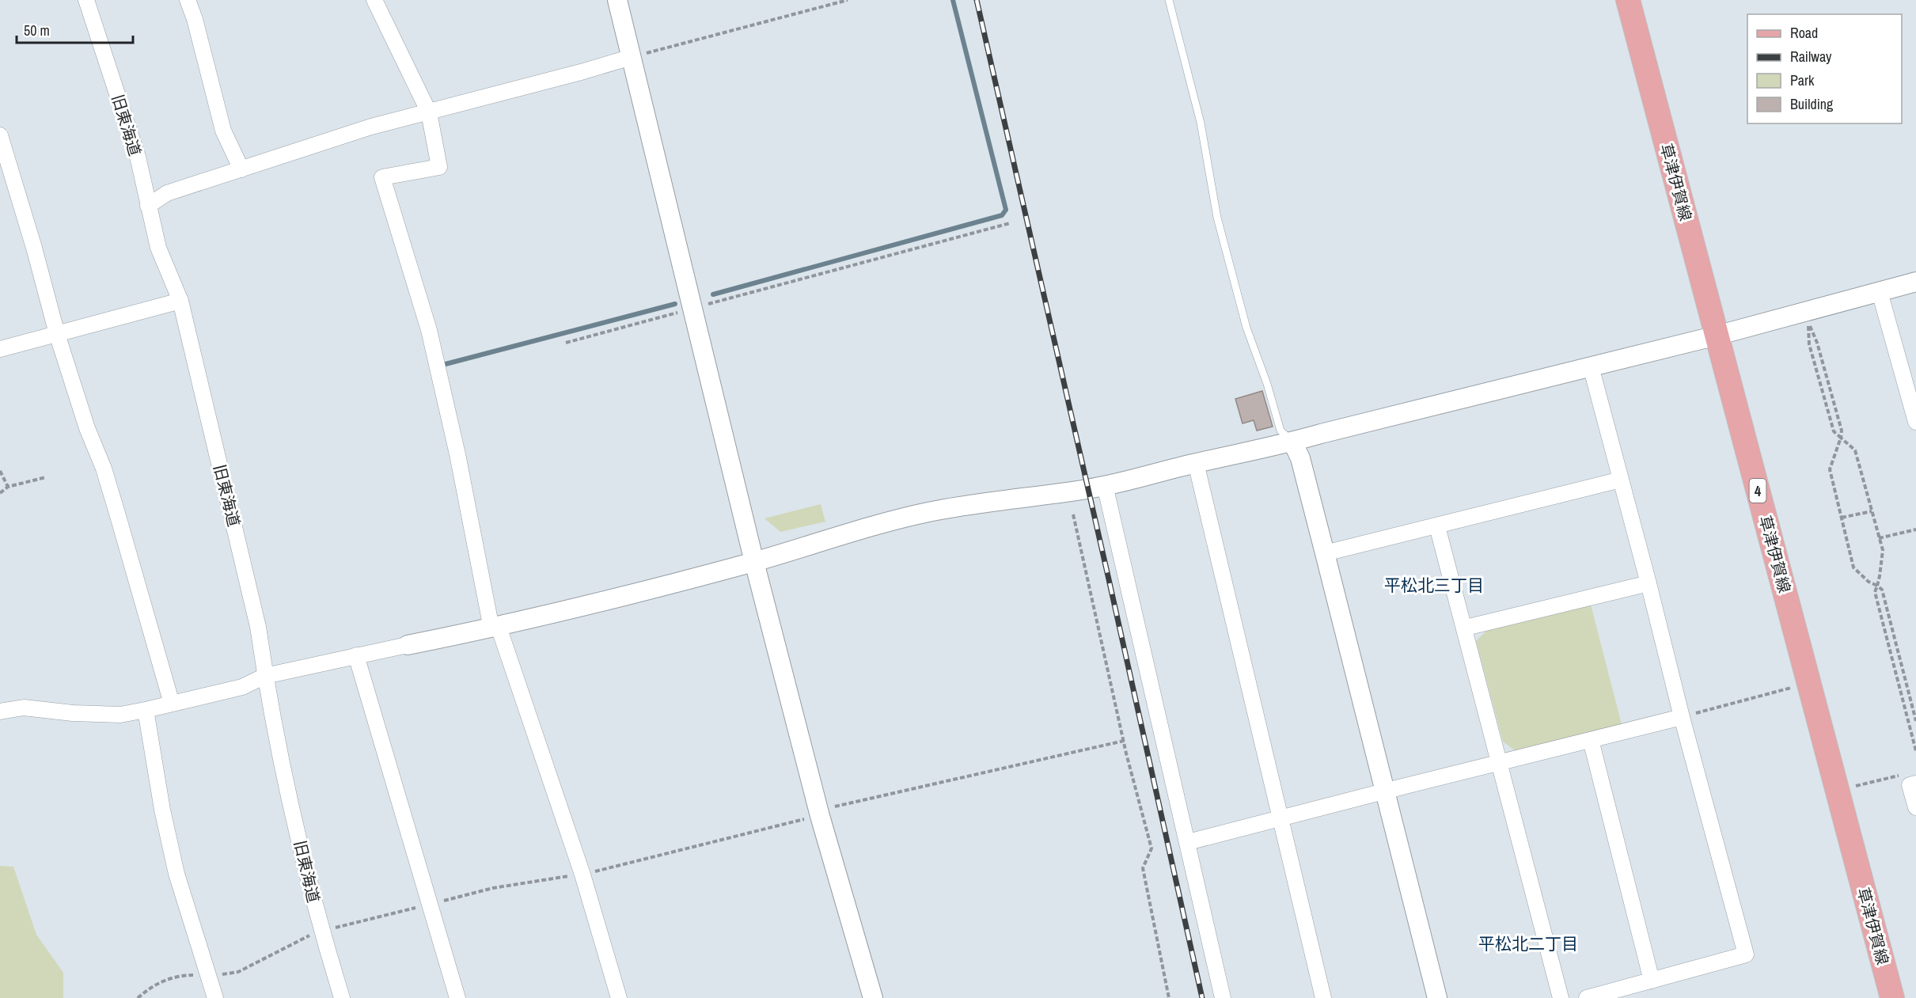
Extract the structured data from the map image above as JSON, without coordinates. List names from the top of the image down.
{
  "streets": {
    "main road": ["草津伊賀線", "4"],
    "street": ["旧東海道"]
  },
  "districts": ["平松北三丁目", "平松北二丁目"],
  "legend": [
    "Road",
    "Railway",
    "Park",
    "Building"
  ],
  "scale_bar": "50 m"
}
